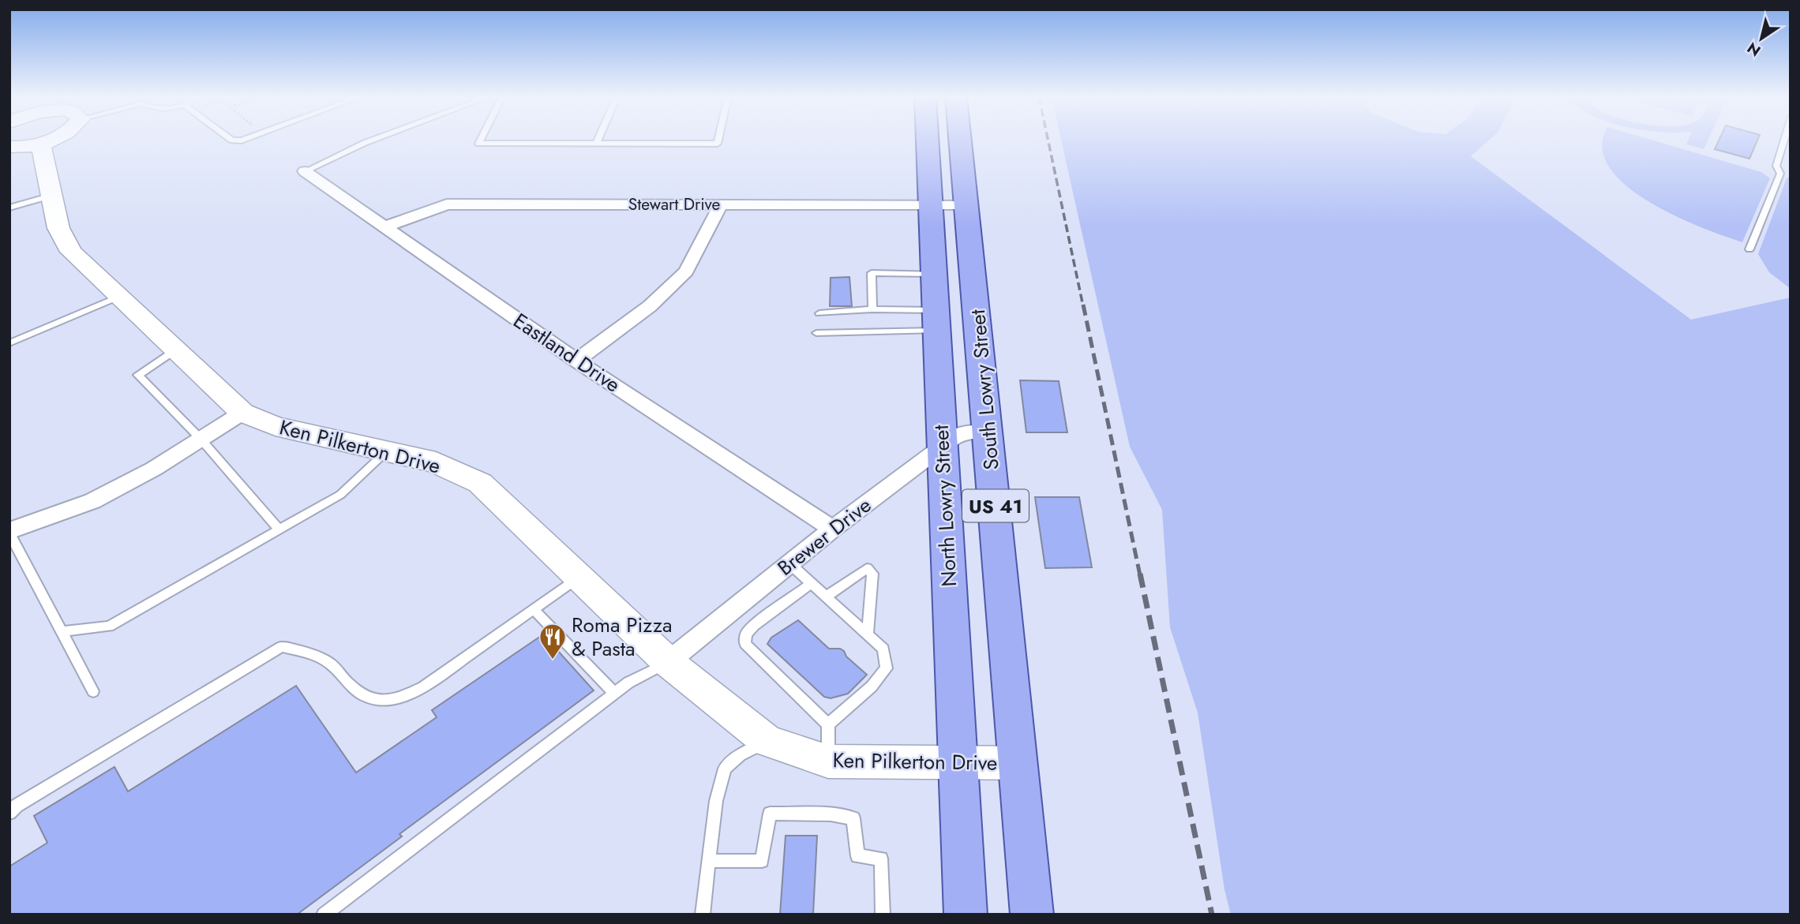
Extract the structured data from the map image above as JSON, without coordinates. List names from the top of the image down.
{
  "streets": {
    "main road": ["South Lowry Street", "North Lowry Street", "US 41"],
    "street": [
      "Stewart Drive",
      "Eastland Drive",
      "Ken Pilkerton Drive",
      "Brewer Drive"
    ]
  },
  "crossings": [
    ["Stewart Drive", "Eastland Drive"],
    ["Stewart Drive", "South Lowry Street"],
    ["Stewart Drive", "North Lowry Street"],
    ["Eastland Drive", "Brewer Drive"],
    ["South Lowry Street", "Ken Pilkerton Drive"],
    ["South Lowry Street", "Brewer Drive"],
    ["Ken Pilkerton Drive", "North Lowry Street"],
    ["Ken Pilkerton Drive", "Brewer Drive"],
    ["North Lowry Street", "Brewer Drive"]
  ],
  "places": {
    "restaurant": ["Roma Pizza & Pasta"]
  },
  "north": "bottom left"
}
